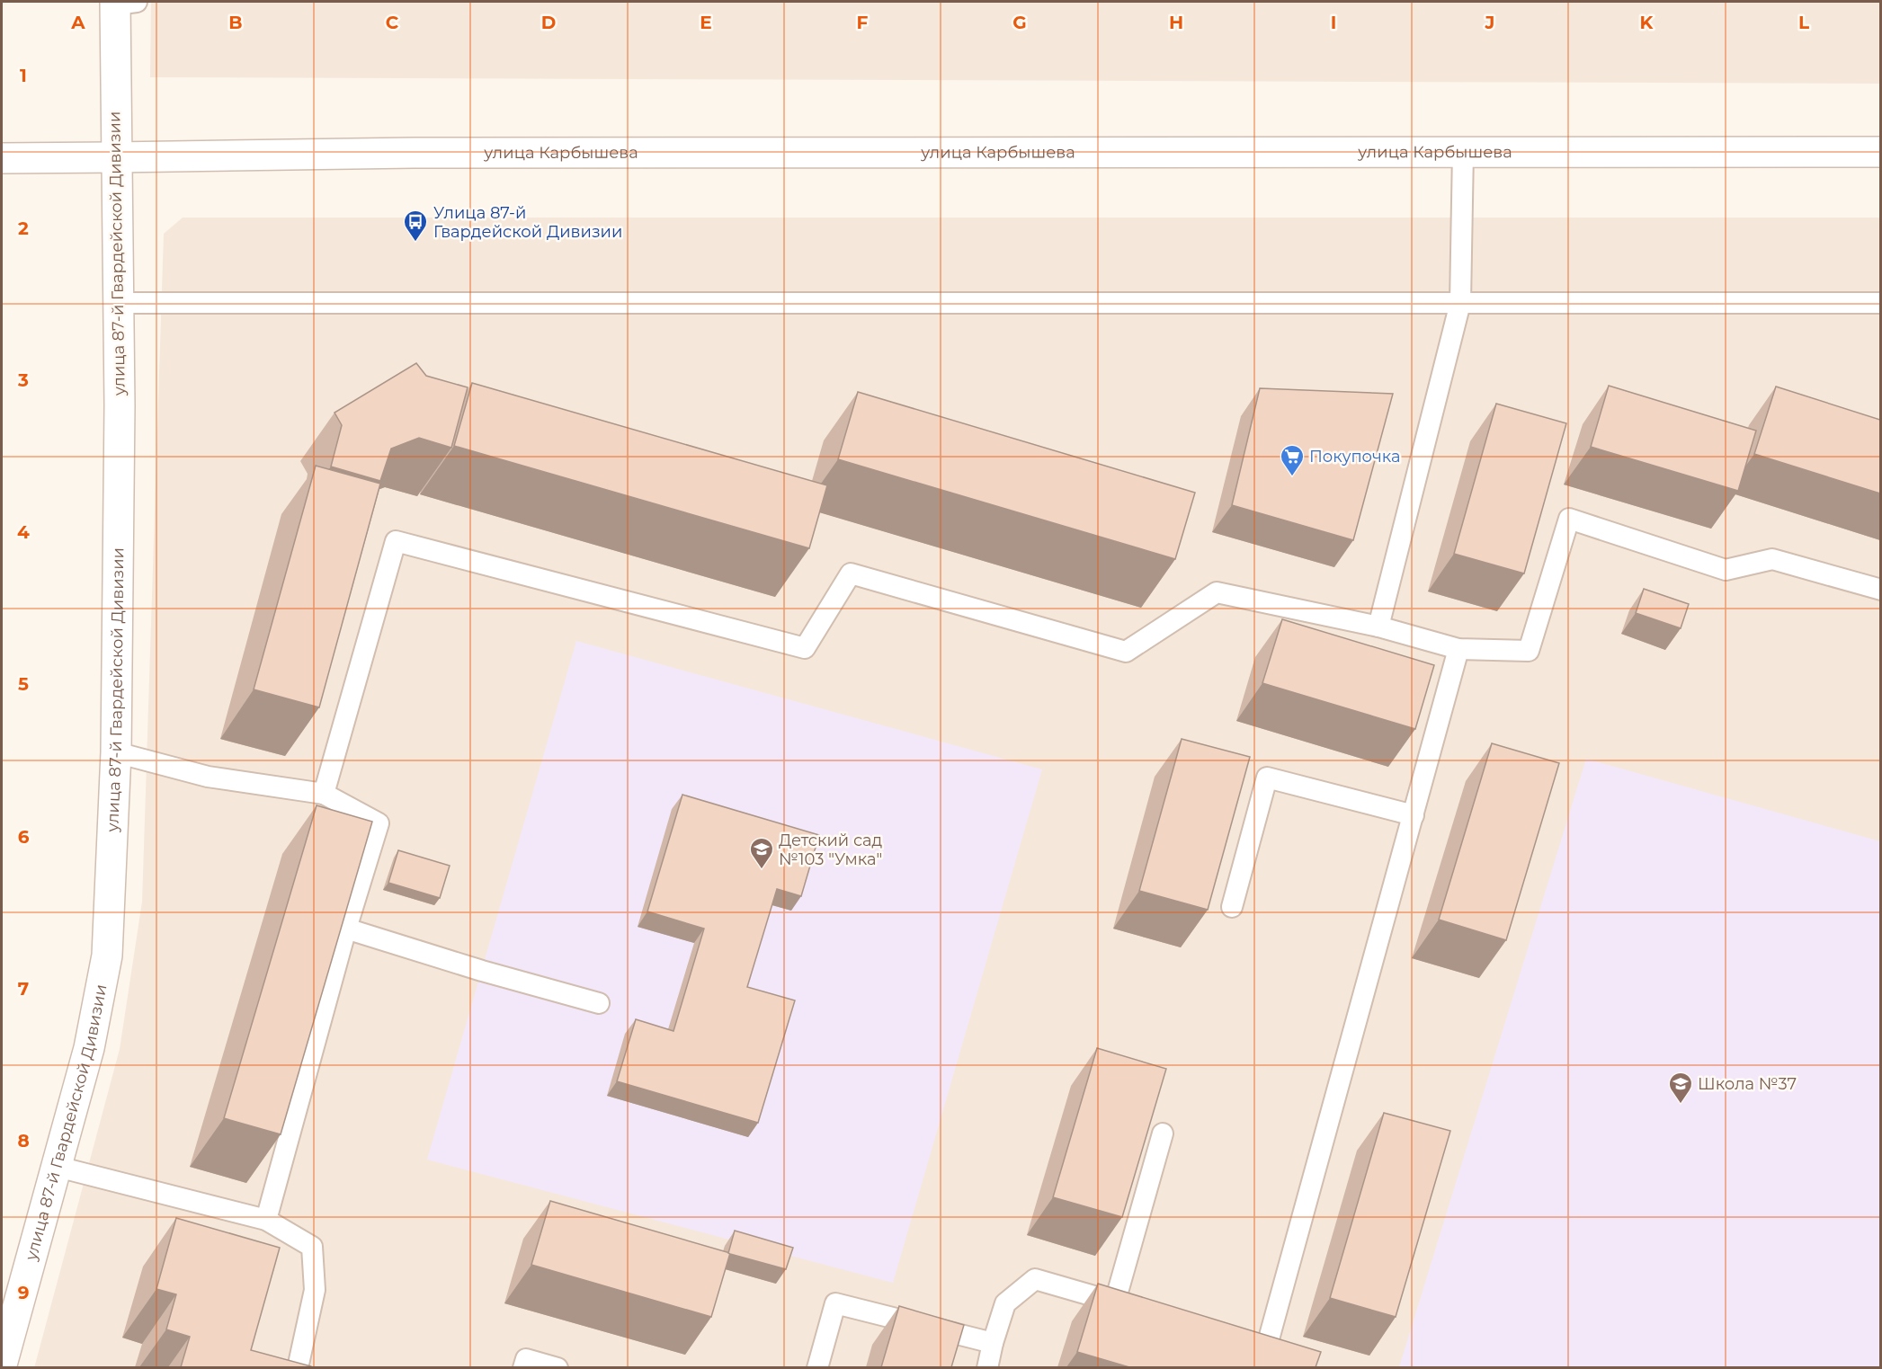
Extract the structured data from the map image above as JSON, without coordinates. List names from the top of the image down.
{
  "streets": {
    "street": ["улица Карбышева", "улица 87-й Гвардейской Дивизии"]
  },
  "crossings": [
    ["улица Карбышева", "улица 87-й Гвардейской Дивизии"]
  ],
  "places": {
    "bus stop": ["Улица 87-й Гвардейской Дивизии"],
    "supermarket": ["Покупочка"],
    "school or university": ["Детский сад №103 \"Умка\"", "Школа №37"]
  },
  "grid": {
    "columns": [
      "A",
      "B",
      "C",
      "D",
      "E",
      "F",
      "G",
      "H",
      "I",
      "J",
      "K",
      "L"
    ],
    "rows": [
      "1",
      "2",
      "3",
      "4",
      "5",
      "6",
      "7",
      "8",
      "9"
    ]
  }
}
